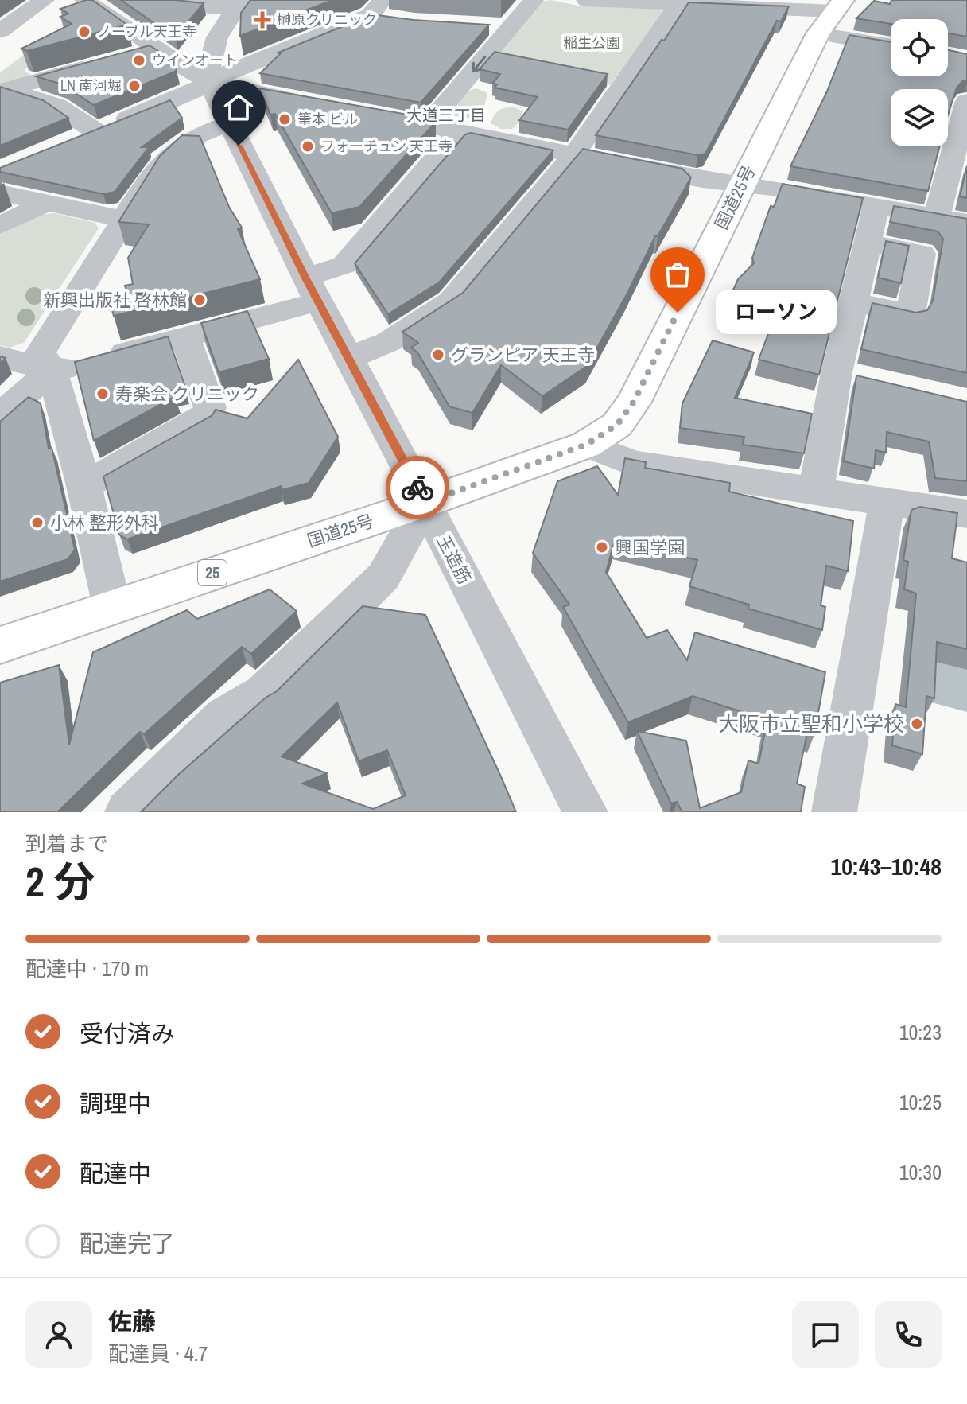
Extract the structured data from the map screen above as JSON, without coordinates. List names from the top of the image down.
{
  "streets": {
    "highway": ["国道25号", "25"],
    "street": ["玉造筋"]
  },
  "crossings": [
    ["国道25号", "玉造筋"]
  ],
  "districts": ["大道三丁目"],
  "parks": ["稲生公園"],
  "places": {
    "health": ["榊原クリニック"],
    "other": [
      "ノーブル天王寺",
      "ウインオート",
      "LN 南河堀",
      "筆本 ビル",
      "フォーチュン 天王寺",
      "新興出版社 啓林館",
      "ローソン",
      "グランピア 天王寺",
      "寿楽会 クリニック",
      "小林 整形外科",
      "興国学園",
      "大阪市立聖和小学校"
    ]
  },
  "page": {
    "bubble": "ローソン",
    "heading": ["2 分", "到着まで", "10:43–10:48"],
    "panel": ["佐藤", "配達員 · 4.7"],
    "bar": "配達中 · 170 m",
    "list": [
      ["受付済み", "10:23"],
      ["調理中", "10:25"],
      ["配達中", "10:30"],
      "配達完了"
    ]
  }
}
